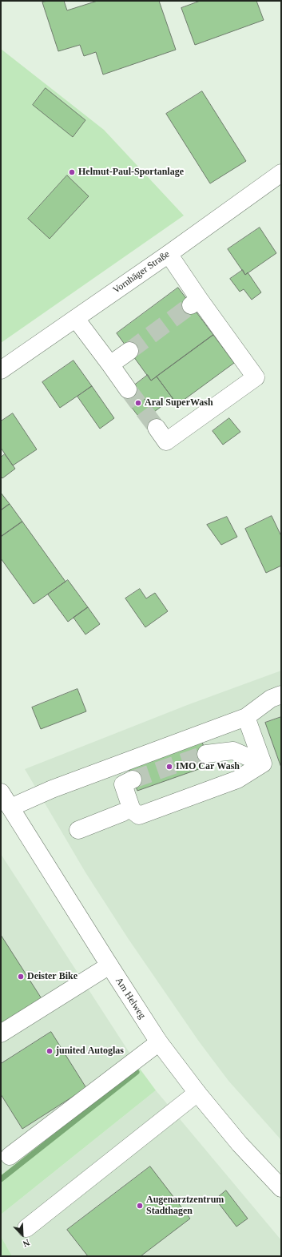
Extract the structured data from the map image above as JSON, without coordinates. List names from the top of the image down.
{
  "streets": {
    "main road": ["Vornhäger Straße", "Am Helweg"]
  },
  "places": [
    "Helmut-Paul-Sportanlage",
    "Aral SuperWash",
    "IMO Car Wash",
    "Deister Bike",
    "junited Autoglas",
    "Augenarztzentrum Stadthagen"
  ],
  "north": "bottom right"
}
